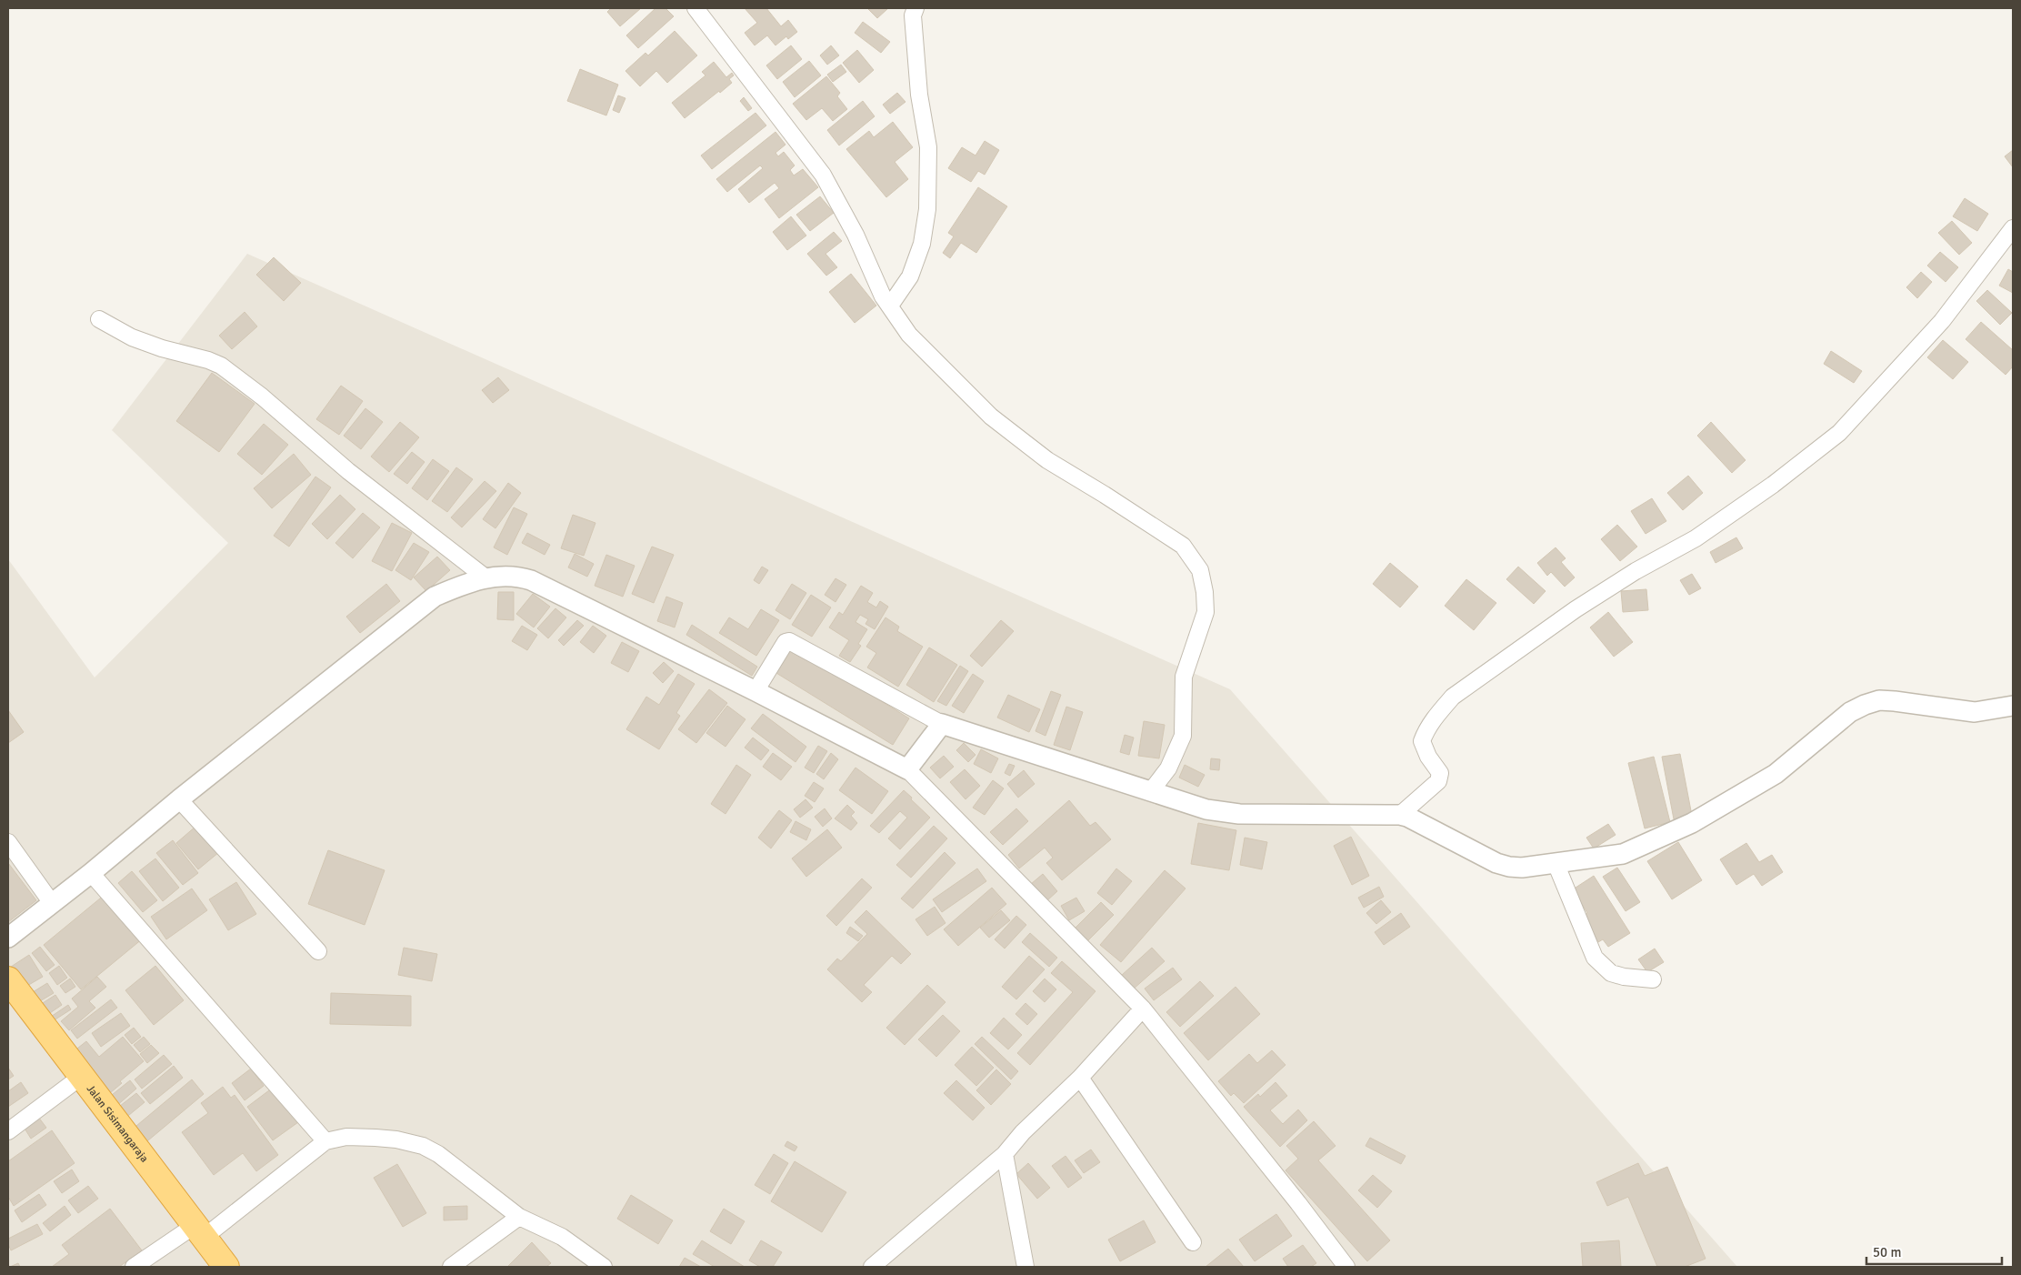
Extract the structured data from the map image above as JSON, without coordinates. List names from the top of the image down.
{
  "streets": {
    "highway": ["Jalan Sisimangaraja"]
  },
  "scale_bar": "50 m"
}
